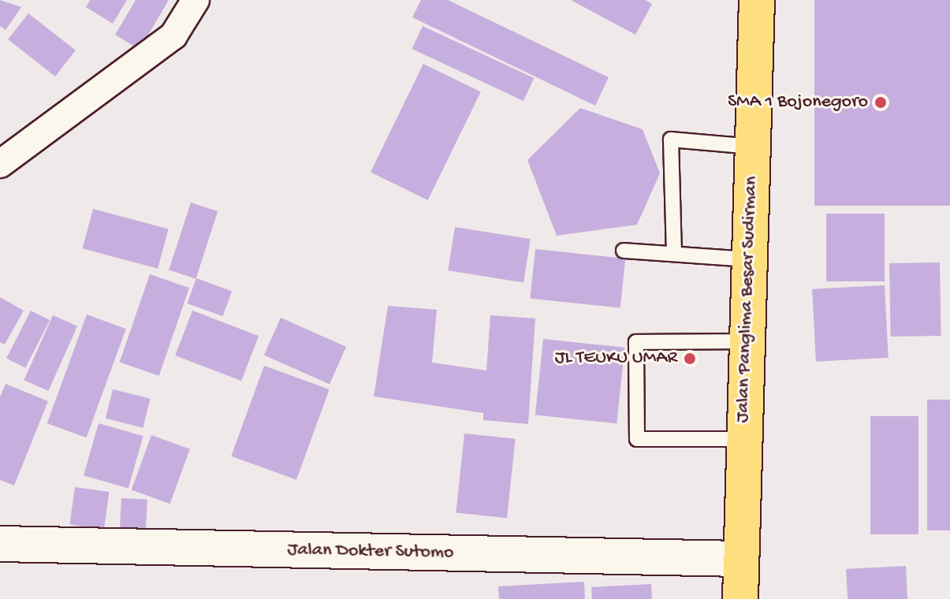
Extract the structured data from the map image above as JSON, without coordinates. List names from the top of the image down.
{
  "streets": {
    "main road": ["Jalan Panglima Besar Sudirman", "Jalan Dokter Sutomo"]
  },
  "crossings": [
    ["Jalan Panglima Besar Sudirman", "Jalan Dokter Sutomo"]
  ],
  "places": ["SMA 1 Bojonegoro", "JL TEUKU UMAR"]
}
